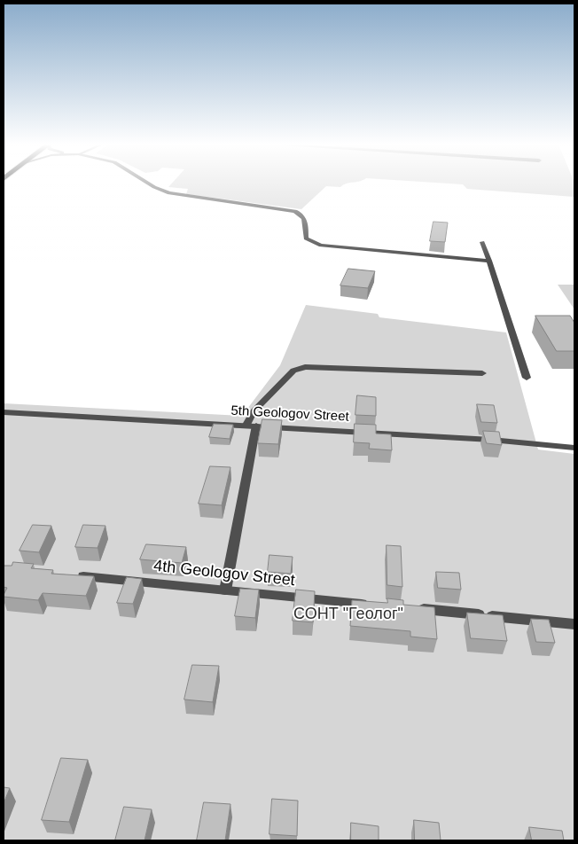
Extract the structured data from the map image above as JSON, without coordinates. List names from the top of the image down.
{
  "streets": {
    "street": ["5th Geologov Street", "4th Geologov Street"]
  },
  "parks": ["СОНТ \"Геолог\""]
}
